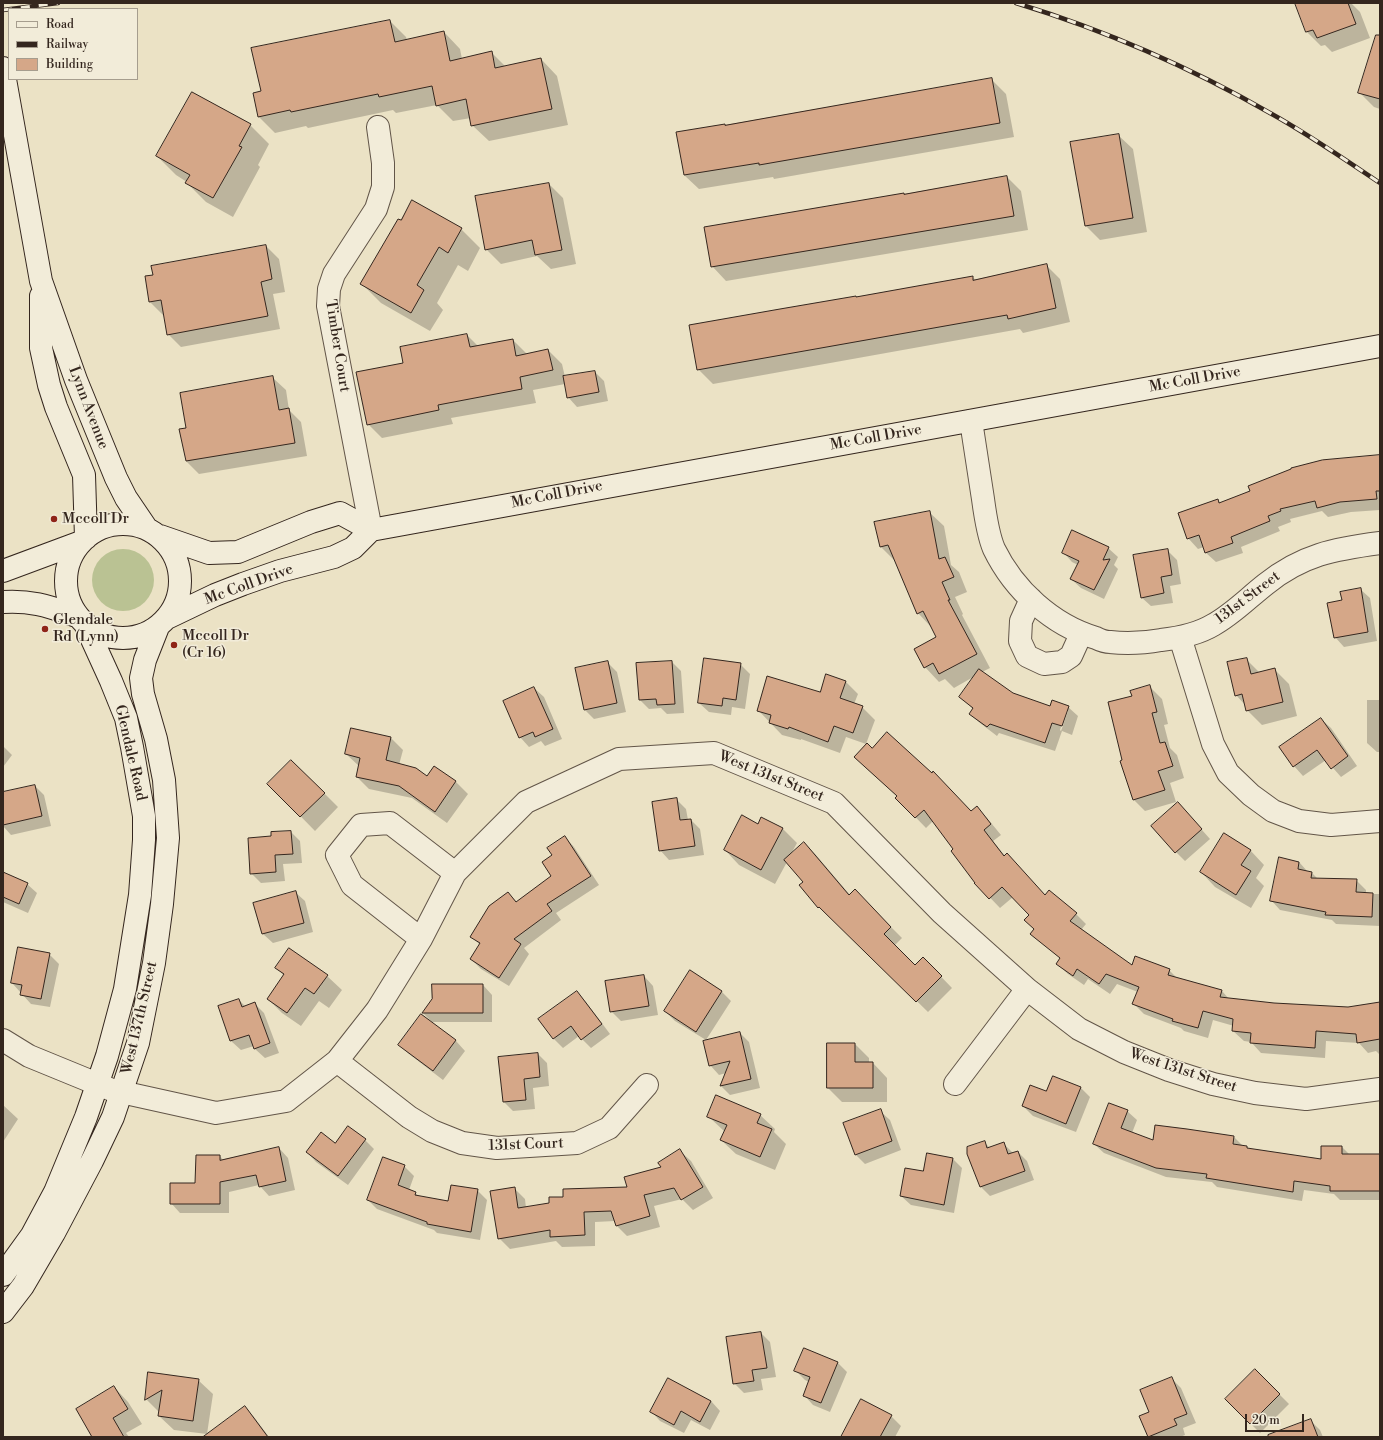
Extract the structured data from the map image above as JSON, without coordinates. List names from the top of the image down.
{
  "streets": {
    "main road": [
      "Timber Court",
      "Mc Coll Drive",
      "Lynn Avenue",
      "131st Street",
      "Glendale Road",
      "West 131st Street",
      "West 137th Street",
      "131st Court"
    ]
  },
  "crossings": [
    ["Timber Court", "Mc Coll Drive"],
    ["Mc Coll Drive", "Lynn Avenue"],
    ["Mc Coll Drive", "131st Street"],
    ["Mc Coll Drive", "Glendale Road"],
    ["Lynn Avenue", "Glendale Road"],
    ["Glendale Road", "West 137th Street"],
    ["West 131st Street", "West 137th Street"],
    ["West 131st Street", "131st Court"]
  ],
  "places": ["Mccoll Dr", "Glendale Rd (Lynn)", "Mccoll Dr (Cr 16)"],
  "legend": ["Road", "Railway", "Building"],
  "scale_bar": "20 m"
}
